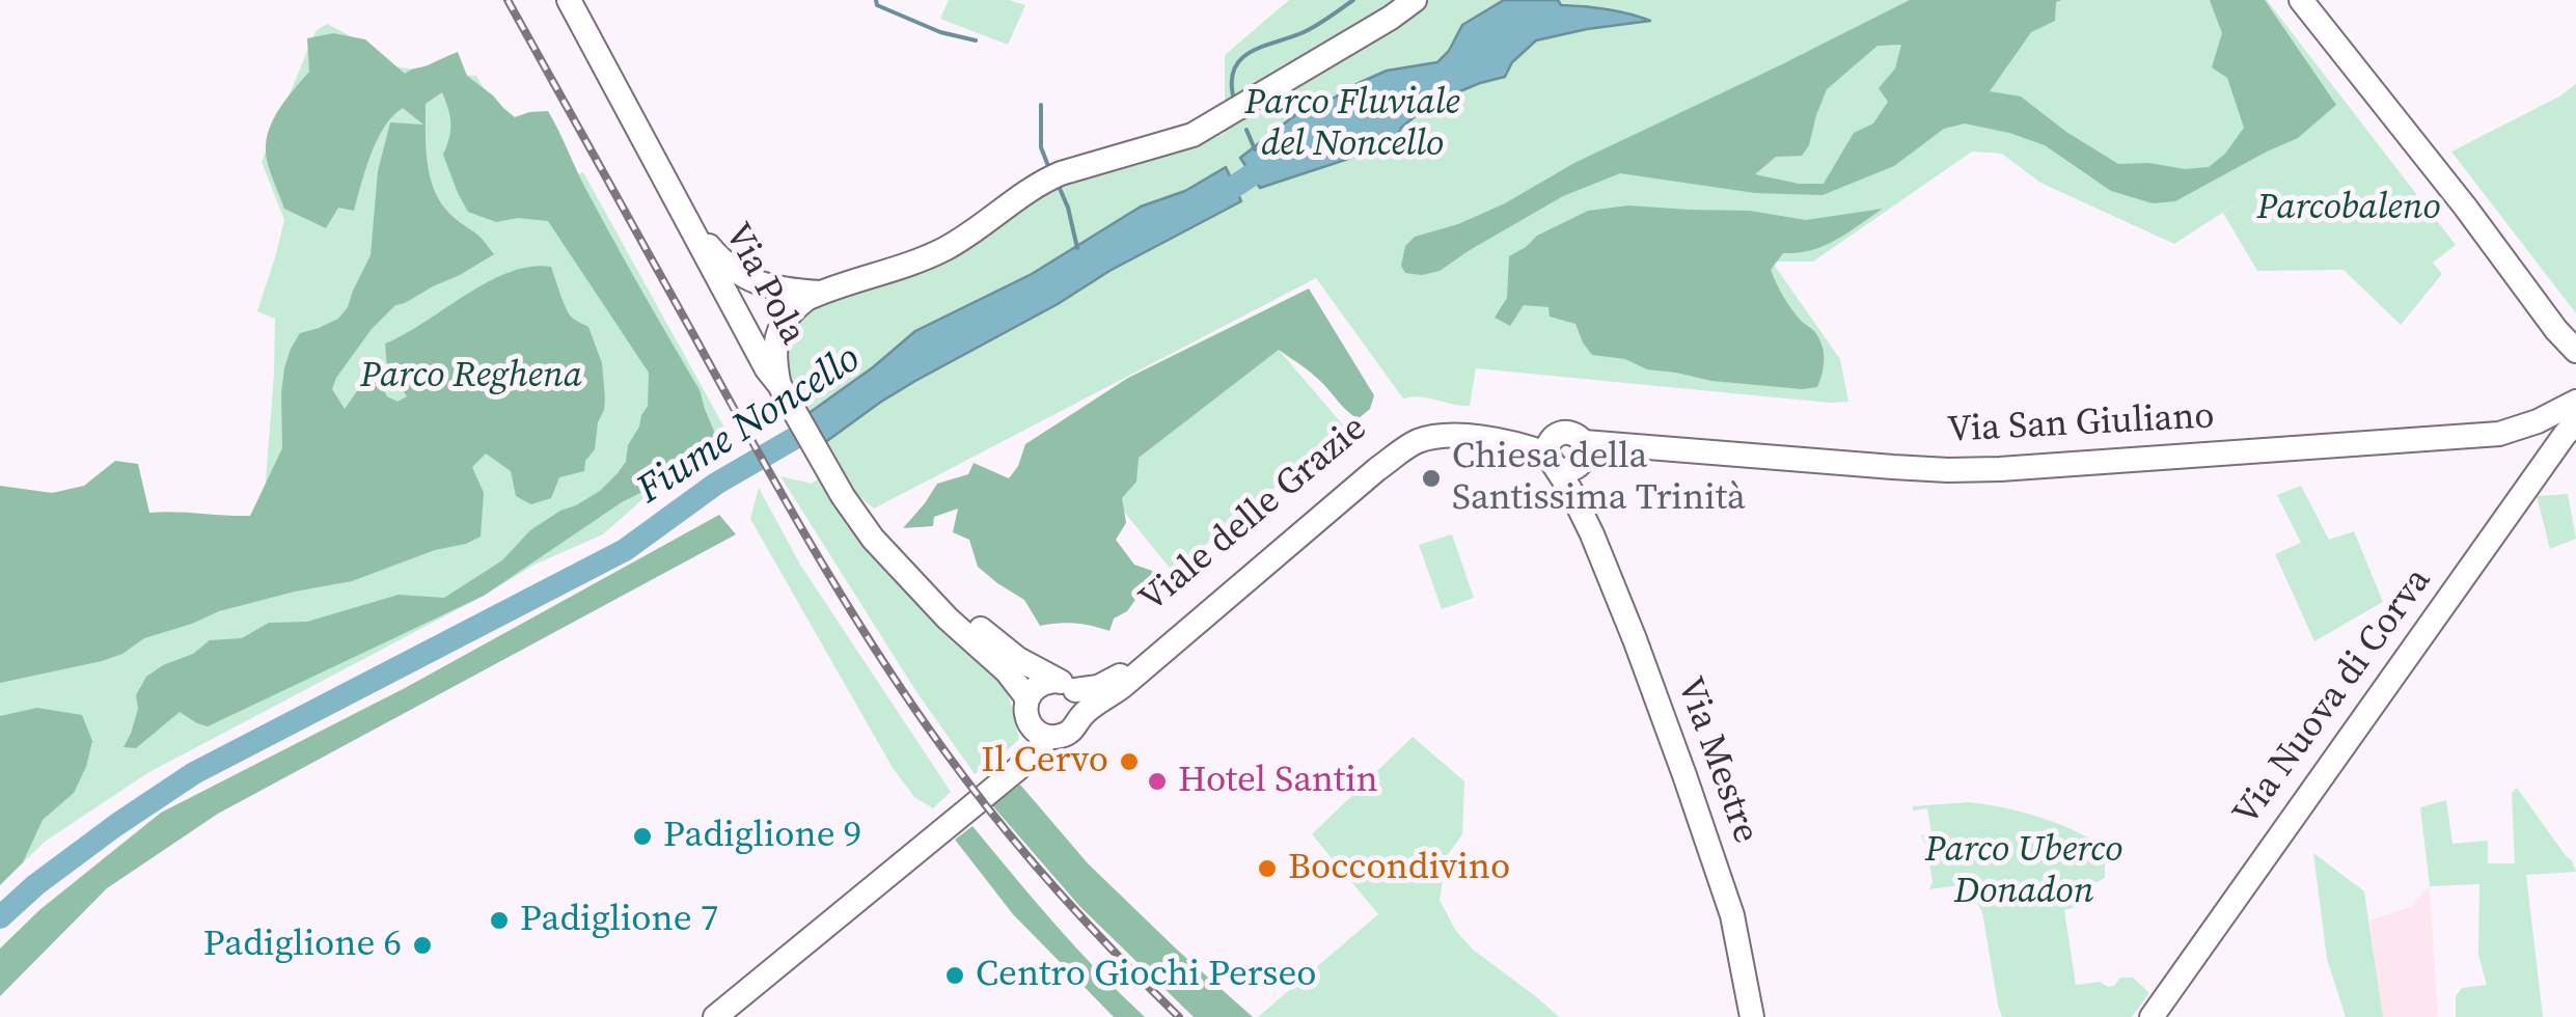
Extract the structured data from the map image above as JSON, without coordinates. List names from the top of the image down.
{
  "streets": {
    "main road": [
      "Via Pola",
      "Via San Giuliano",
      "Viale delle Grazie",
      "Via Nuova di Corva",
      "Via Mestre"
    ]
  },
  "crossings": [
    ["Via Pola", "Viale delle Grazie"],
    ["Via San Giuliano", "Viale delle Grazie"],
    ["Via San Giuliano", "Via Mestre"],
    ["Viale delle Grazie", "Via Mestre"]
  ],
  "water": ["Fiume Noncello"],
  "parks": [
    "Parco Fluviale del Noncello",
    "Parcobaleno",
    "Parco Reghena",
    "Parco Uberco Donadon"
  ],
  "places": [
    "Chiesa della Santissima Trinità",
    "Il Cervo",
    "Hotel Santin",
    "Padiglione 9",
    "Boccondivino",
    "Padiglione 7",
    "Padiglione 6",
    "Centro Giochi Perseo"
  ]
}
